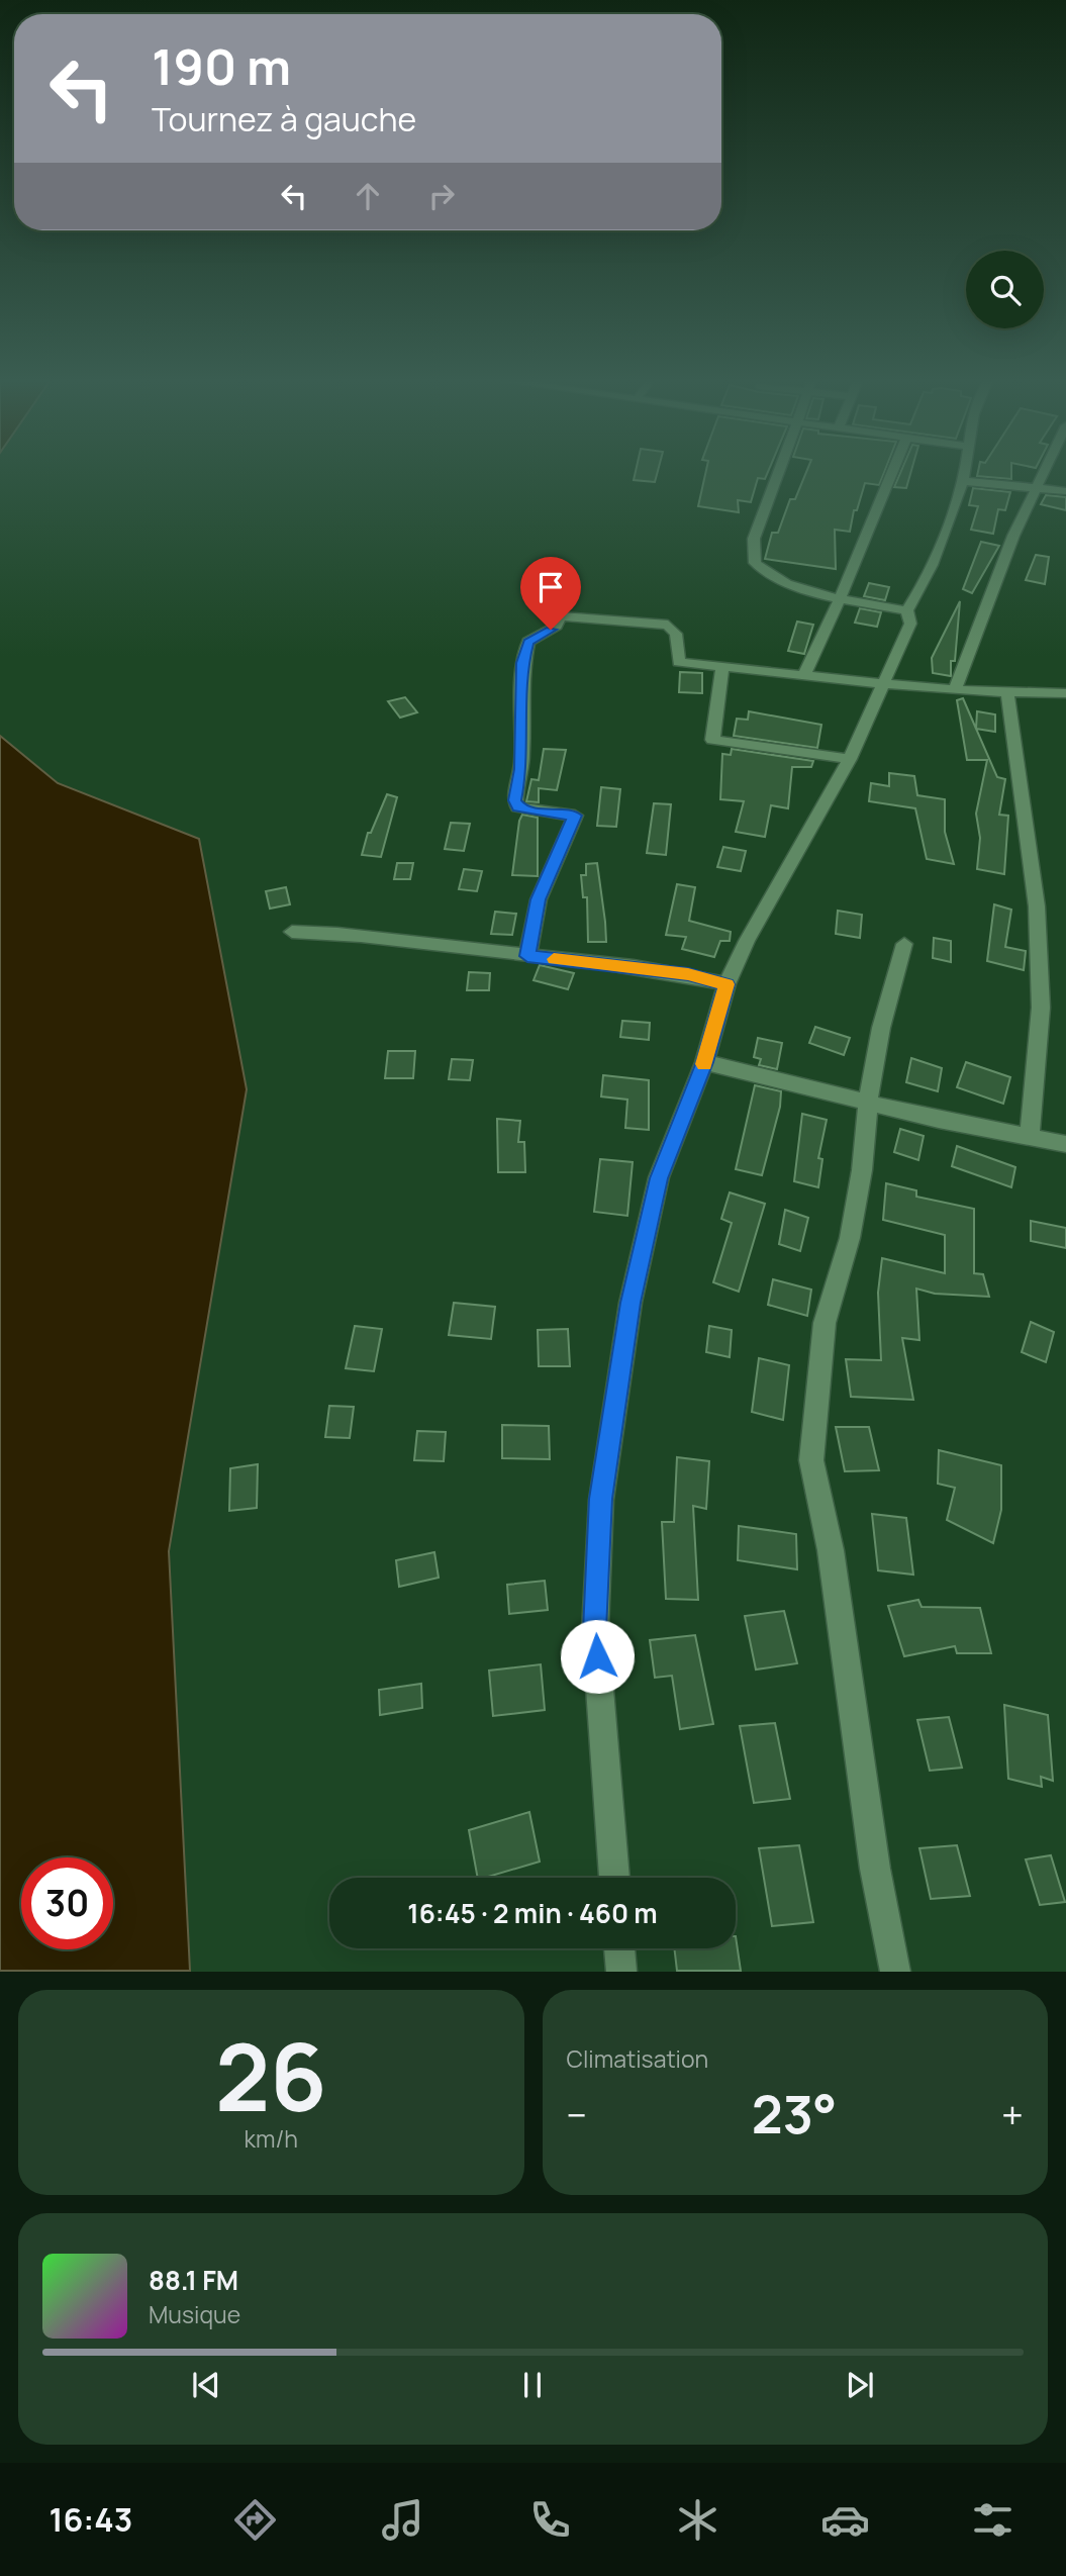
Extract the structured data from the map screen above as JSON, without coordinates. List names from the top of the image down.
{
  "page": {
    "turn": ["190 m", "Tournez à gauche"],
    "limit": "30",
    "trip": "16:45 · 2 min · 460 m",
    "tile": [
      ["26", "km/h"],
      "Climatisation"
    ],
    "heat": ["−", "23°", "+"],
    "song": ["88.1 FM", "Musique"],
    "tabs": "16:43"
  }
}
